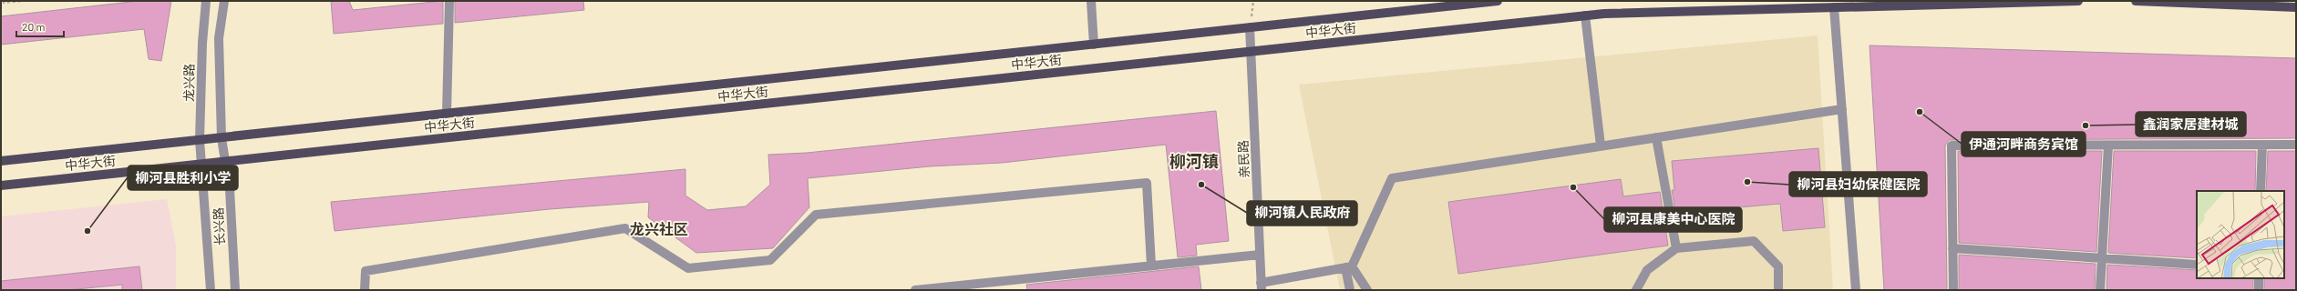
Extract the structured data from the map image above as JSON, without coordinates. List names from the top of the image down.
{
  "streets": {
    "main road": ["中华大街"],
    "street": ["龙兴路", "亲民路", "长兴路"]
  },
  "crossings": [
    ["中华大街", "龙兴路"],
    ["中华大街", "亲民路"],
    ["中华大街", "长兴路"],
    ["龙兴路", "长兴路"]
  ],
  "districts": ["柳河镇", "龙兴社区"],
  "places": [
    "伊通河畔商务宾馆",
    "鑫润家居建材城",
    "柳河县妇幼保健医院",
    "柳河镇人民政府",
    "柳河县康美中心医院",
    "柳河县胜利小学"
  ],
  "scale_bar": "20 m"
}
